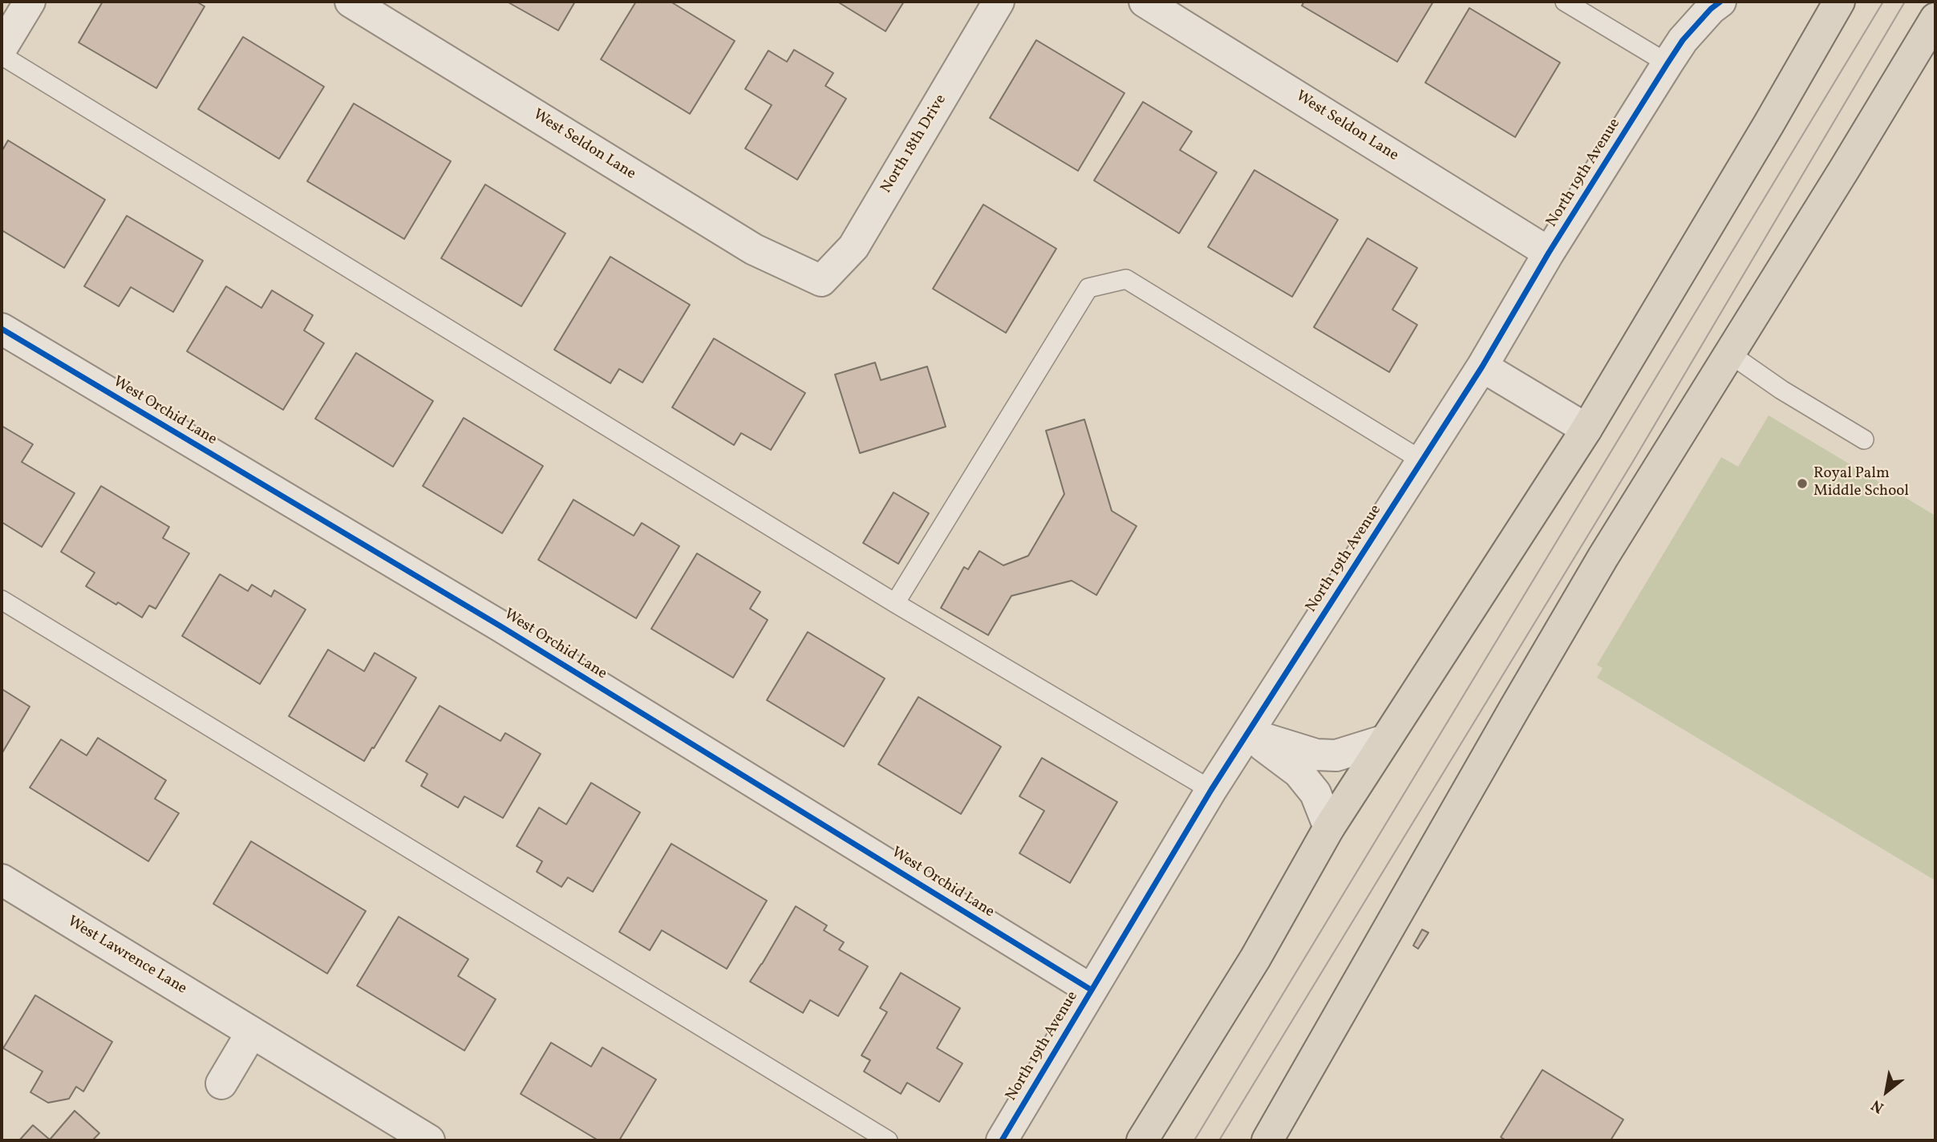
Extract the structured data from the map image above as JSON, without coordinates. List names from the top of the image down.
{
  "streets": {
    "street": [
      "West Seldon Lane",
      "North 18th Drive",
      "North 19th Avenue",
      "West Orchid Lane",
      "West Lawrence Lane"
    ]
  },
  "crossings": [
    ["West Seldon Lane", "North 18th Drive"],
    ["West Seldon Lane", "North 19th Avenue"],
    ["North 19th Avenue", "West Orchid Lane"]
  ],
  "places": ["Royal Palm Middle School"],
  "north": "bottom left"
}
